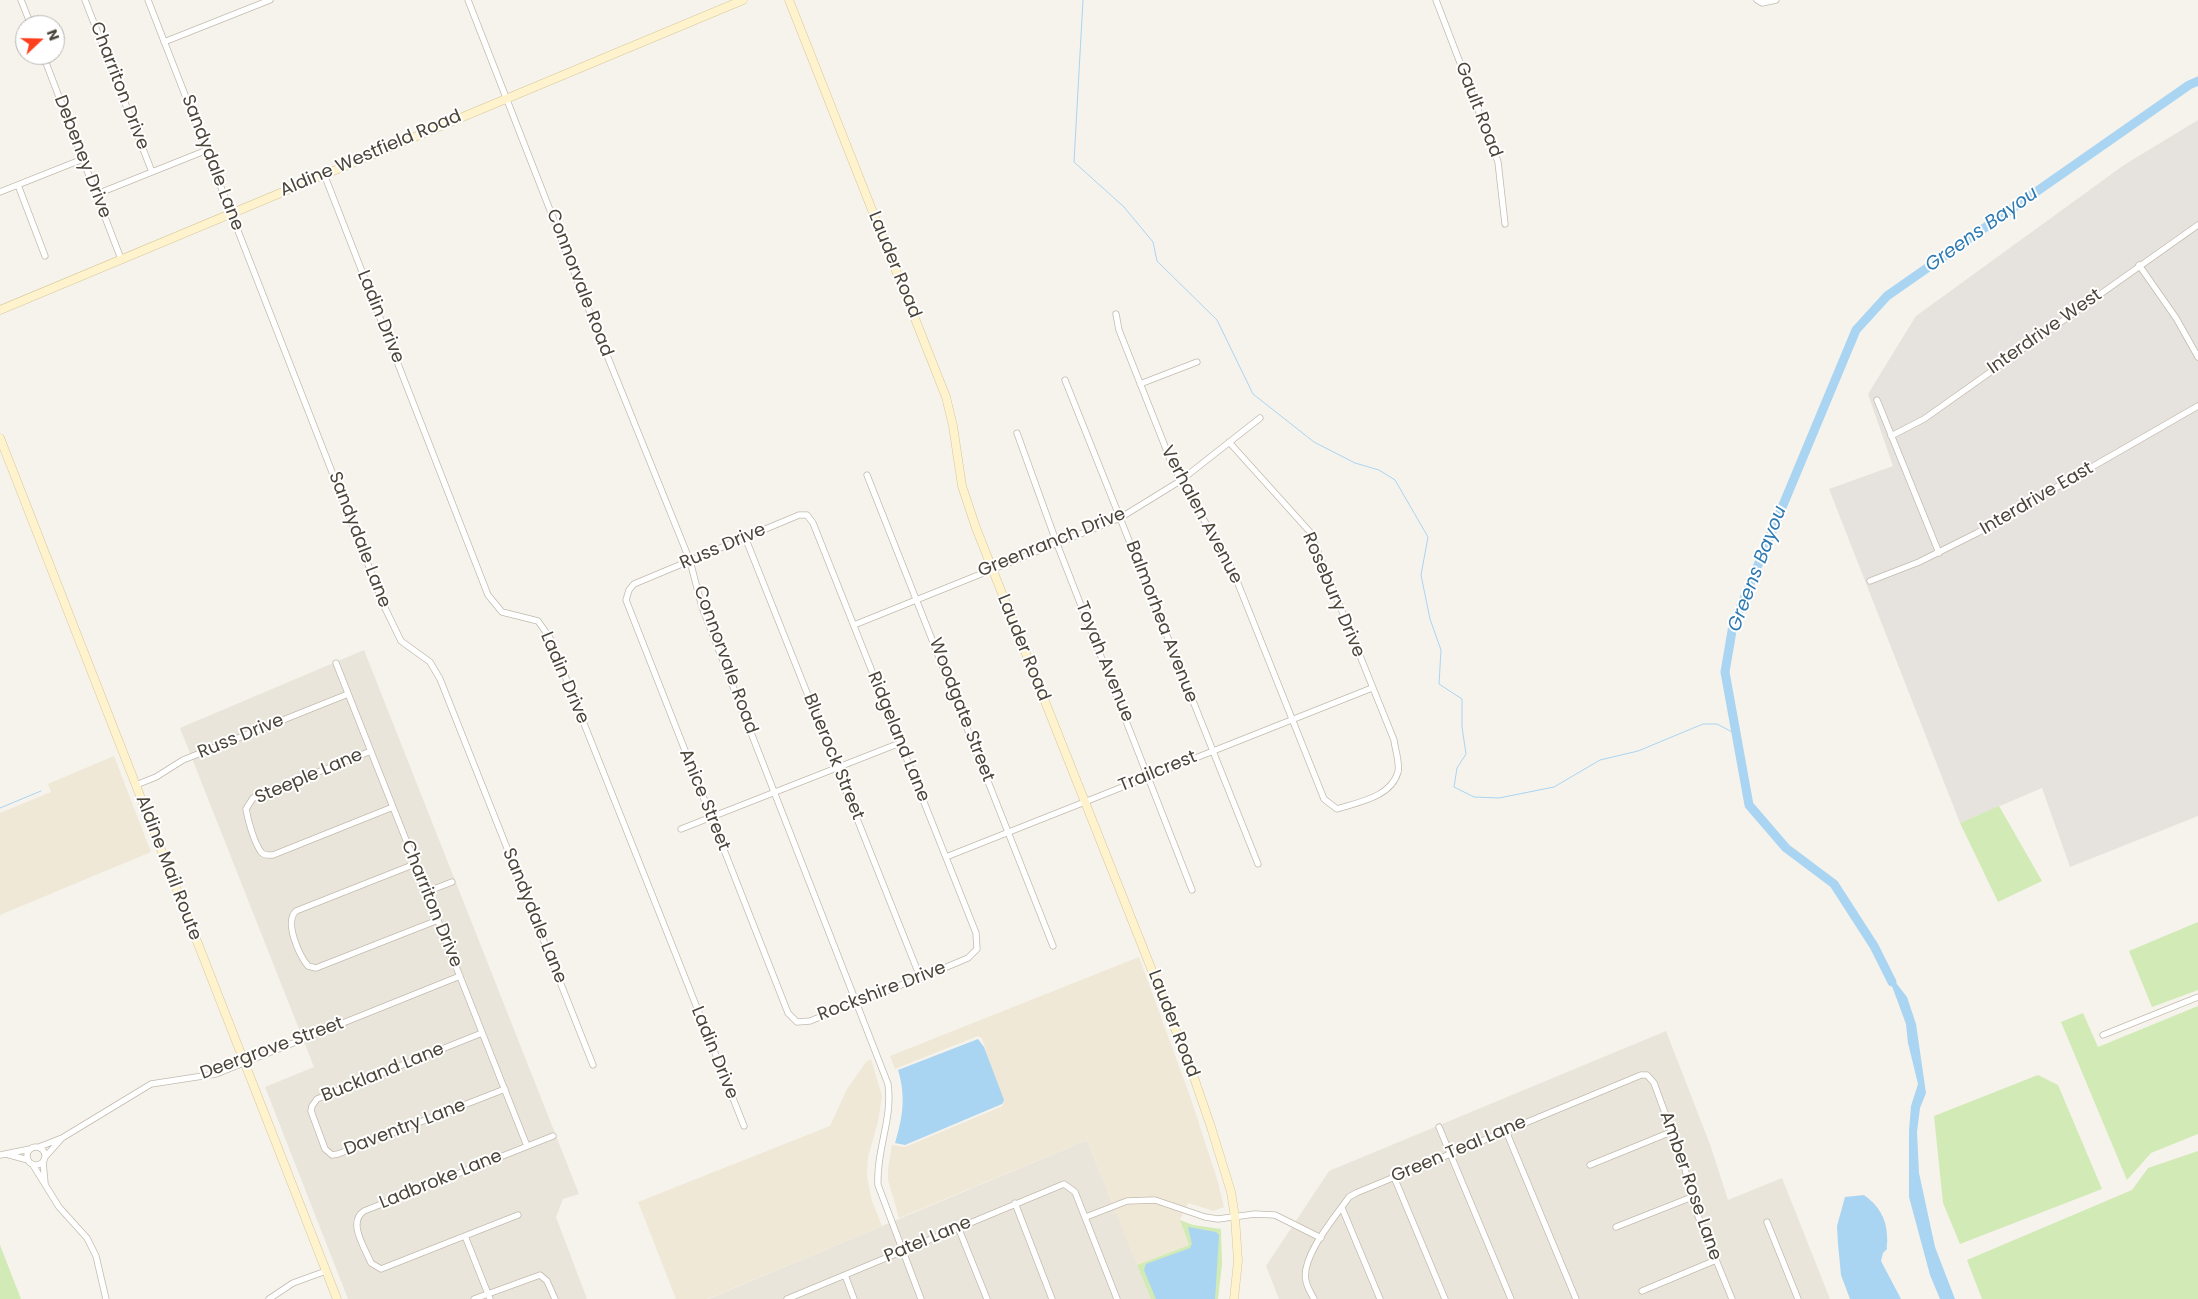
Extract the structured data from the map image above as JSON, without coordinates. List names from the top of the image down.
{
  "streets": {
    "main road": ["Aldine Westfield Road", "Lauder Road", "Aldine Mail Route"],
    "street": [
      "Charriton Drive",
      "Gault Road",
      "Debeney Drive",
      "Sandydale Lane",
      "Connorvale Road",
      "Ladin Drive",
      "Interdrive West",
      "Interdrive East",
      "Verhalen Avenue",
      "Greenranch Drive",
      "Russ Drive",
      "Rosebury Drive",
      "Balmorhea Avenue",
      "Toyah Avenue",
      "Woodgate Street",
      "Ridgeland Lane",
      "Bluerock Street",
      "Trailcrest",
      "Steeple Lane",
      "Anice Street",
      "Rockshire Drive",
      "Deergrove Street",
      "Buckland Lane",
      "Daventry Lane",
      "Green Teal Lane",
      "Ladbroke Lane",
      "Amber Rose Lane",
      "Patel Lane"
    ]
  },
  "crossings": [
    ["Charriton Drive", "Russ Drive"],
    ["Charriton Drive", "Steeple Lane"],
    ["Charriton Drive", "Deergrove Street"],
    ["Charriton Drive", "Buckland Lane"],
    ["Charriton Drive", "Daventry Lane"],
    ["Charriton Drive", "Ladbroke Lane"],
    ["Aldine Westfield Road", "Debeney Drive"],
    ["Aldine Westfield Road", "Sandydale Lane"],
    ["Aldine Westfield Road", "Connorvale Road"],
    ["Aldine Westfield Road", "Ladin Drive"],
    ["Lauder Road", "Greenranch Drive"],
    ["Lauder Road", "Trailcrest"],
    ["Connorvale Road", "Russ Drive"],
    ["Connorvale Road", "Rockshire Drive"],
    ["Connorvale Road", "Patel Lane"],
    ["Verhalen Avenue", "Greenranch Drive"],
    ["Verhalen Avenue", "Rosebury Drive"],
    ["Verhalen Avenue", "Trailcrest"],
    ["Greenranch Drive", "Rosebury Drive"],
    ["Greenranch Drive", "Balmorhea Avenue"],
    ["Greenranch Drive", "Toyah Avenue"],
    ["Greenranch Drive", "Woodgate Street"],
    ["Greenranch Drive", "Ridgeland Lane"],
    ["Russ Drive", "Ridgeland Lane"],
    ["Russ Drive", "Bluerock Street"],
    ["Russ Drive", "Anice Street"],
    ["Russ Drive", "Aldine Mail Route"],
    ["Rosebury Drive", "Trailcrest"],
    ["Balmorhea Avenue", "Trailcrest"],
    ["Toyah Avenue", "Trailcrest"],
    ["Woodgate Street", "Trailcrest"],
    ["Ridgeland Lane", "Trailcrest"],
    ["Ridgeland Lane", "Rockshire Drive"],
    ["Bluerock Street", "Rockshire Drive"],
    ["Anice Street", "Rockshire Drive"],
    ["Aldine Mail Route", "Deergrove Street"],
    ["Buckland Lane", "Daventry Lane"],
    ["Green Teal Lane", "Amber Rose Lane"]
  ],
  "water": ["Greens Bayou"],
  "north": "right"
}
